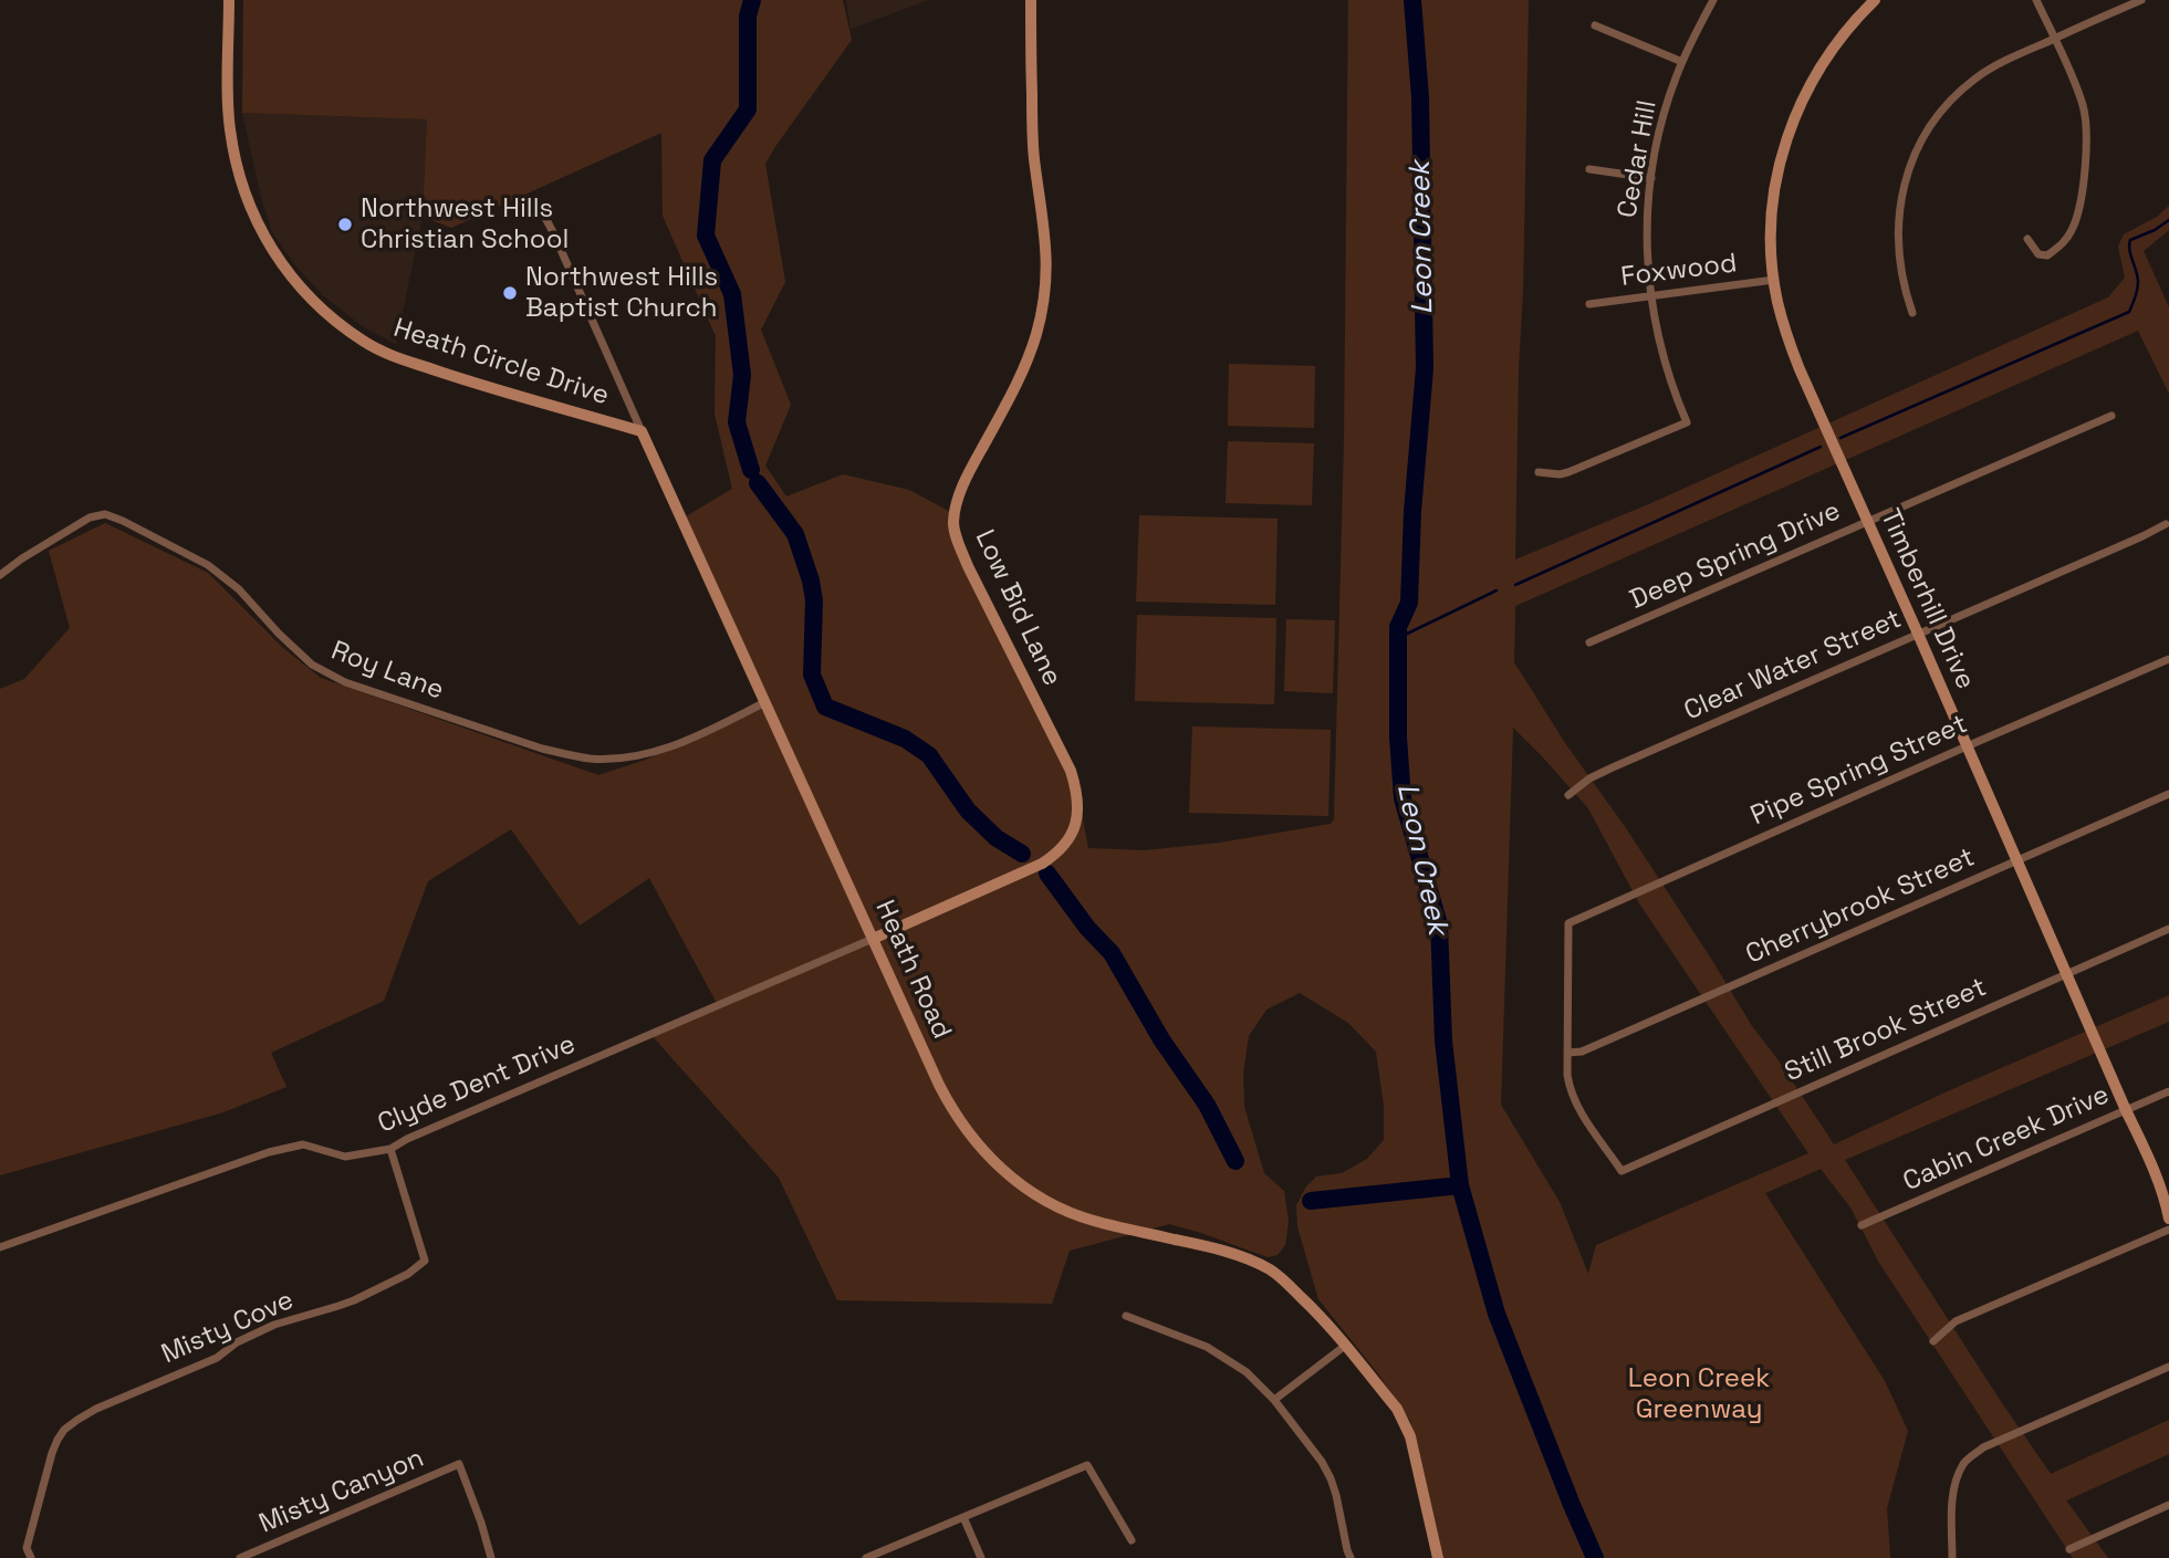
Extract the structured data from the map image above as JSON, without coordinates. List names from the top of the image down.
{
  "streets": {
    "street": [
      "Cedar Hill",
      "Foxwood",
      "Heath Circle Drive",
      "Deep Spring Drive",
      "Timberhill Drive",
      "Low Bid Lane",
      "Clear Water Street",
      "Roy Lane",
      "Pipe Spring Street",
      "Cherrybrook Street",
      "Heath Road",
      "Still Brook Street",
      "Clyde Dent Drive",
      "Cabin Creek Drive",
      "Misty Cove",
      "Misty Canyon"
    ]
  },
  "crossings": [
    ["Cedar Hill", "Foxwood"],
    ["Foxwood", "Timberhill Drive"],
    ["Heath Circle Drive", "Heath Road"],
    ["Deep Spring Drive", "Timberhill Drive"],
    ["Timberhill Drive", "Clear Water Street"],
    ["Timberhill Drive", "Pipe Spring Street"],
    ["Timberhill Drive", "Cherrybrook Street"],
    ["Timberhill Drive", "Still Brook Street"],
    ["Timberhill Drive", "Cabin Creek Drive"],
    ["Low Bid Lane", "Heath Road"],
    ["Low Bid Lane", "Clyde Dent Drive"],
    ["Roy Lane", "Heath Road"],
    ["Pipe Spring Street", "Cherrybrook Street"],
    ["Pipe Spring Street", "Still Brook Street"],
    ["Cherrybrook Street", "Still Brook Street"],
    ["Heath Road", "Clyde Dent Drive"],
    ["Clyde Dent Drive", "Misty Cove"]
  ],
  "water": ["Leon Creek"],
  "parks": ["Leon Creek Greenway"],
  "places": ["Northwest Hills Christian School", "Northwest Hills Baptist Church"]
}
